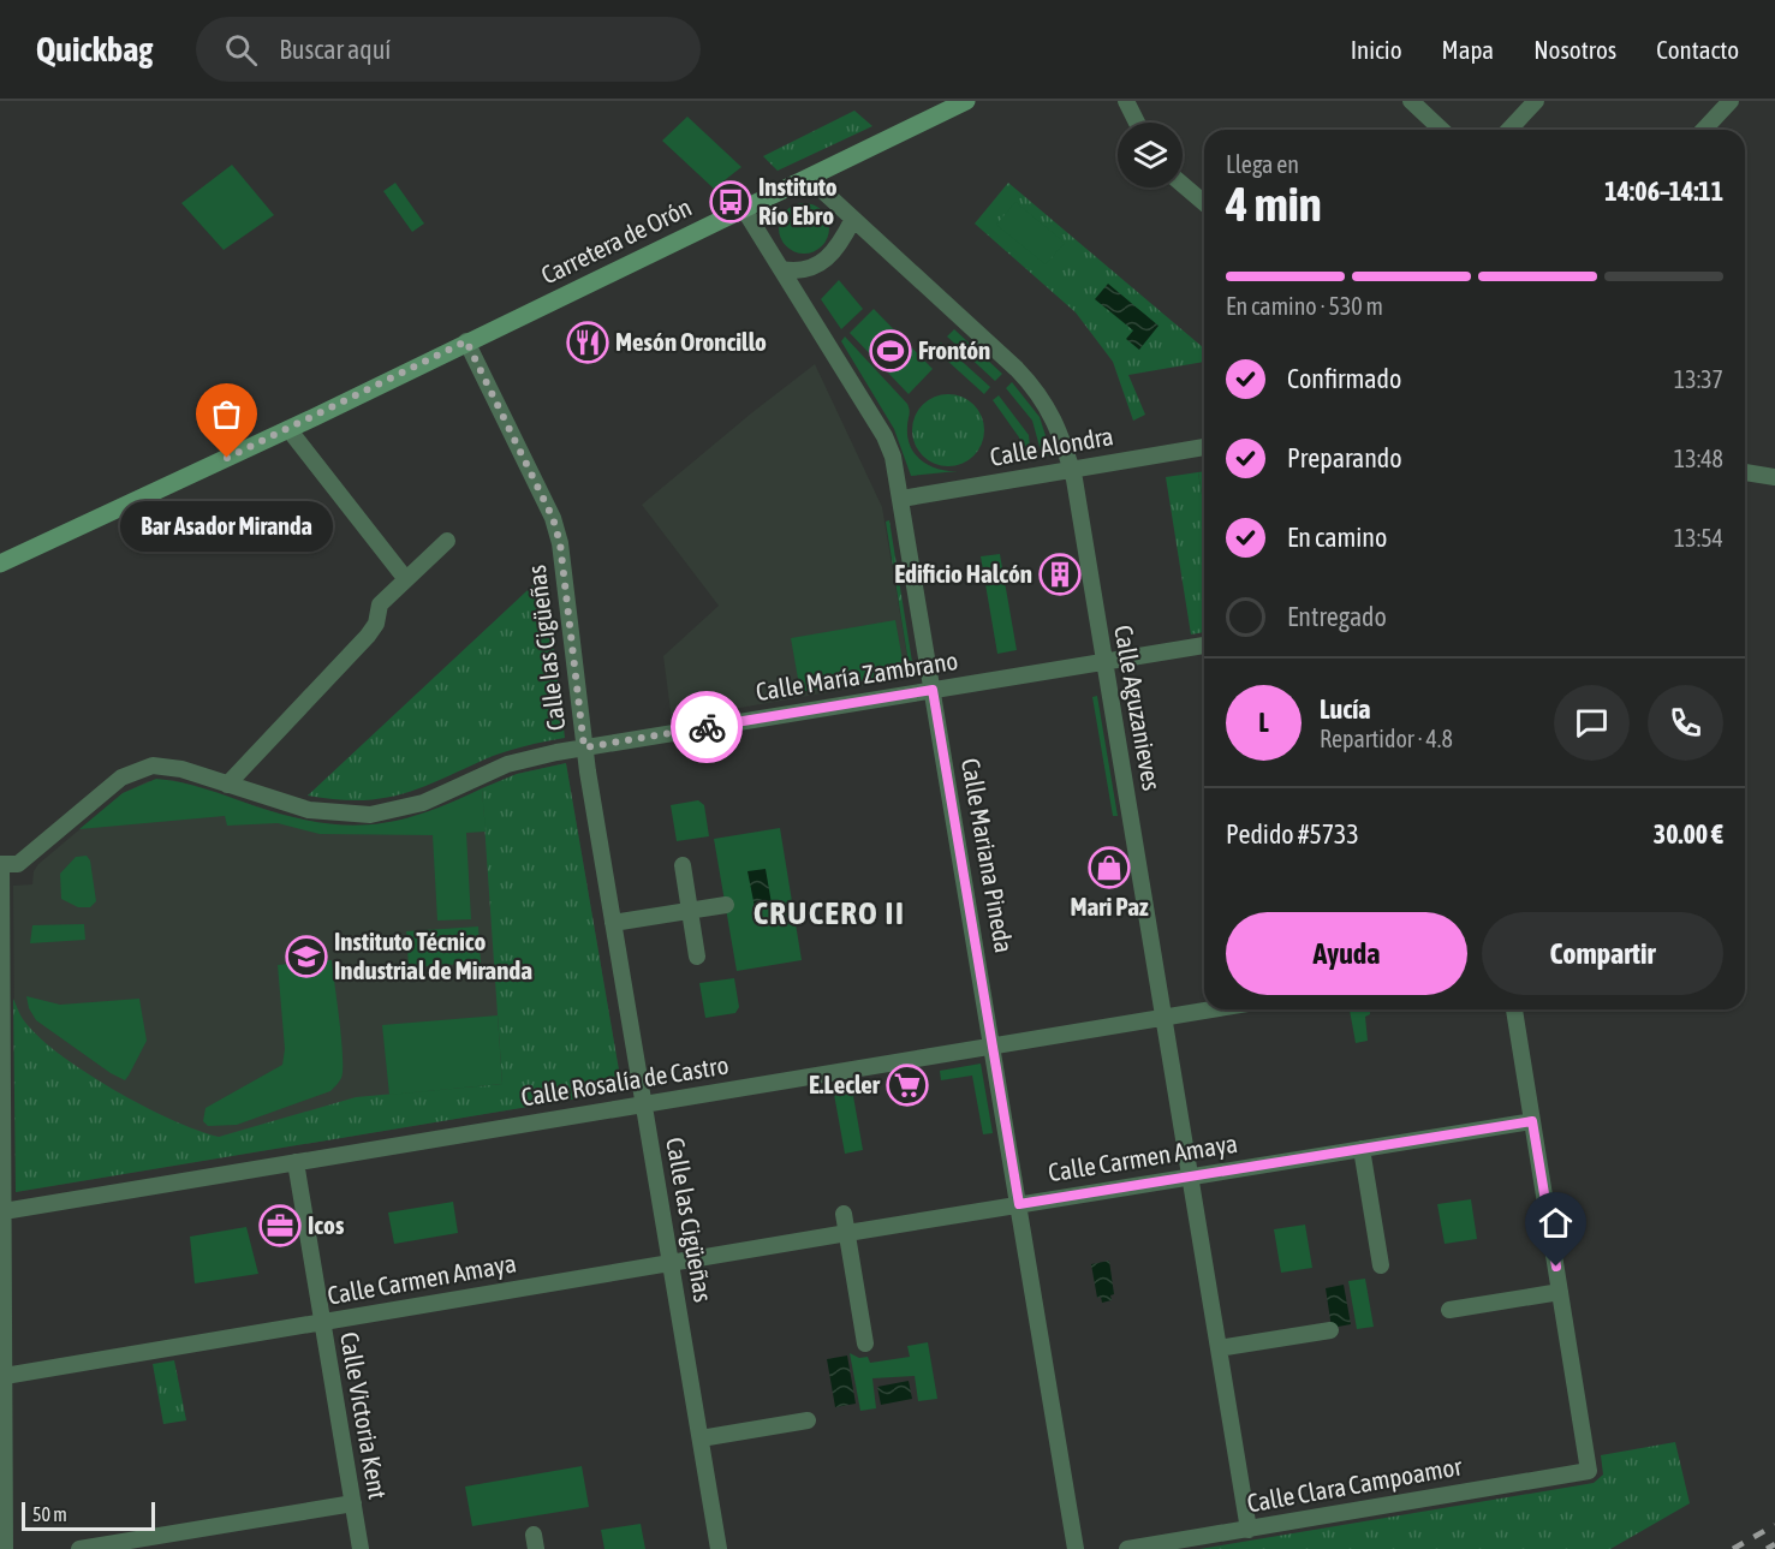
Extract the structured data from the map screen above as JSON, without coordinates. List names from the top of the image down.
{
  "streets": {
    "street": [
      "Carretera de Orón",
      "Calle Alondra",
      "Calle las Cigüeñas",
      "Calle María Zambrano",
      "Calle Aguzanieves",
      "Calle Mariana Pineda",
      "Calle Rosalía de Castro",
      "Calle Carmen Amaya",
      "Calle Victoria Kent",
      "Calle Clara Campoamor"
    ]
  },
  "crossings": [
    ["Carretera de Orón", "Calle las Cigüeñas"],
    ["Carretera de Orón", "Calle Aguzanieves"],
    ["Carretera de Orón", "Calle Mariana Pineda"],
    ["Calle Alondra", "Calle Aguzanieves"],
    ["Calle Alondra", "Calle Mariana Pineda"],
    ["Calle las Cigüeñas", "Calle María Zambrano"],
    ["Calle las Cigüeñas", "Calle Rosalía de Castro"],
    ["Calle las Cigüeñas", "Calle Carmen Amaya"],
    ["Calle María Zambrano", "Calle Aguzanieves"],
    ["Calle María Zambrano", "Calle Mariana Pineda"],
    ["Calle Aguzanieves", "Calle Rosalía de Castro"],
    ["Calle Aguzanieves", "Calle Carmen Amaya"],
    ["Calle Aguzanieves", "Calle Clara Campoamor"],
    ["Calle Mariana Pineda", "Calle Rosalía de Castro"],
    ["Calle Mariana Pineda", "Calle Carmen Amaya"],
    ["Calle Rosalía de Castro", "Calle Victoria Kent"],
    ["Calle Carmen Amaya", "Calle Victoria Kent"]
  ],
  "districts": ["CRUCERO II"],
  "places": {
    "bus stop": ["Instituto Río Ebro"],
    "restaurant": ["Mesón Oroncillo"],
    "sports": ["Frontón"],
    "other": ["Bar Asador Miranda"],
    "building": ["Edificio Halcón"],
    "shop": ["Mari Paz"],
    "school or university": ["Instituto Técnico Industrial de Miranda"],
    "supermarket": ["E.Lecler"],
    "office": ["Icos"]
  },
  "scale_bar": "50 m",
  "page": {
    "header": "Quickbag",
    "search": "Buscar aquí",
    "nav": [
      "Inicio",
      "Mapa",
      "Nosotros",
      "Contacto"
    ],
    "heading": ["4 min", "Llega en", "14:06–14:11"],
    "panel": [
      "Lucía",
      "Repartidor · 4.8",
      "Pedido #5733",
      "30.00 €"
    ],
    "bar": "En camino · 530 m",
    "list": [
      ["Confirmado", "13:37"],
      ["Preparando", "13:48"],
      ["En camino", "13:54"],
      "Entregado"
    ],
    "bubble": "Bar Asador Miranda",
    "round": "L",
    "buttons": ["Ayuda", "Compartir"],
    "scale": "50 m"
  }
}
